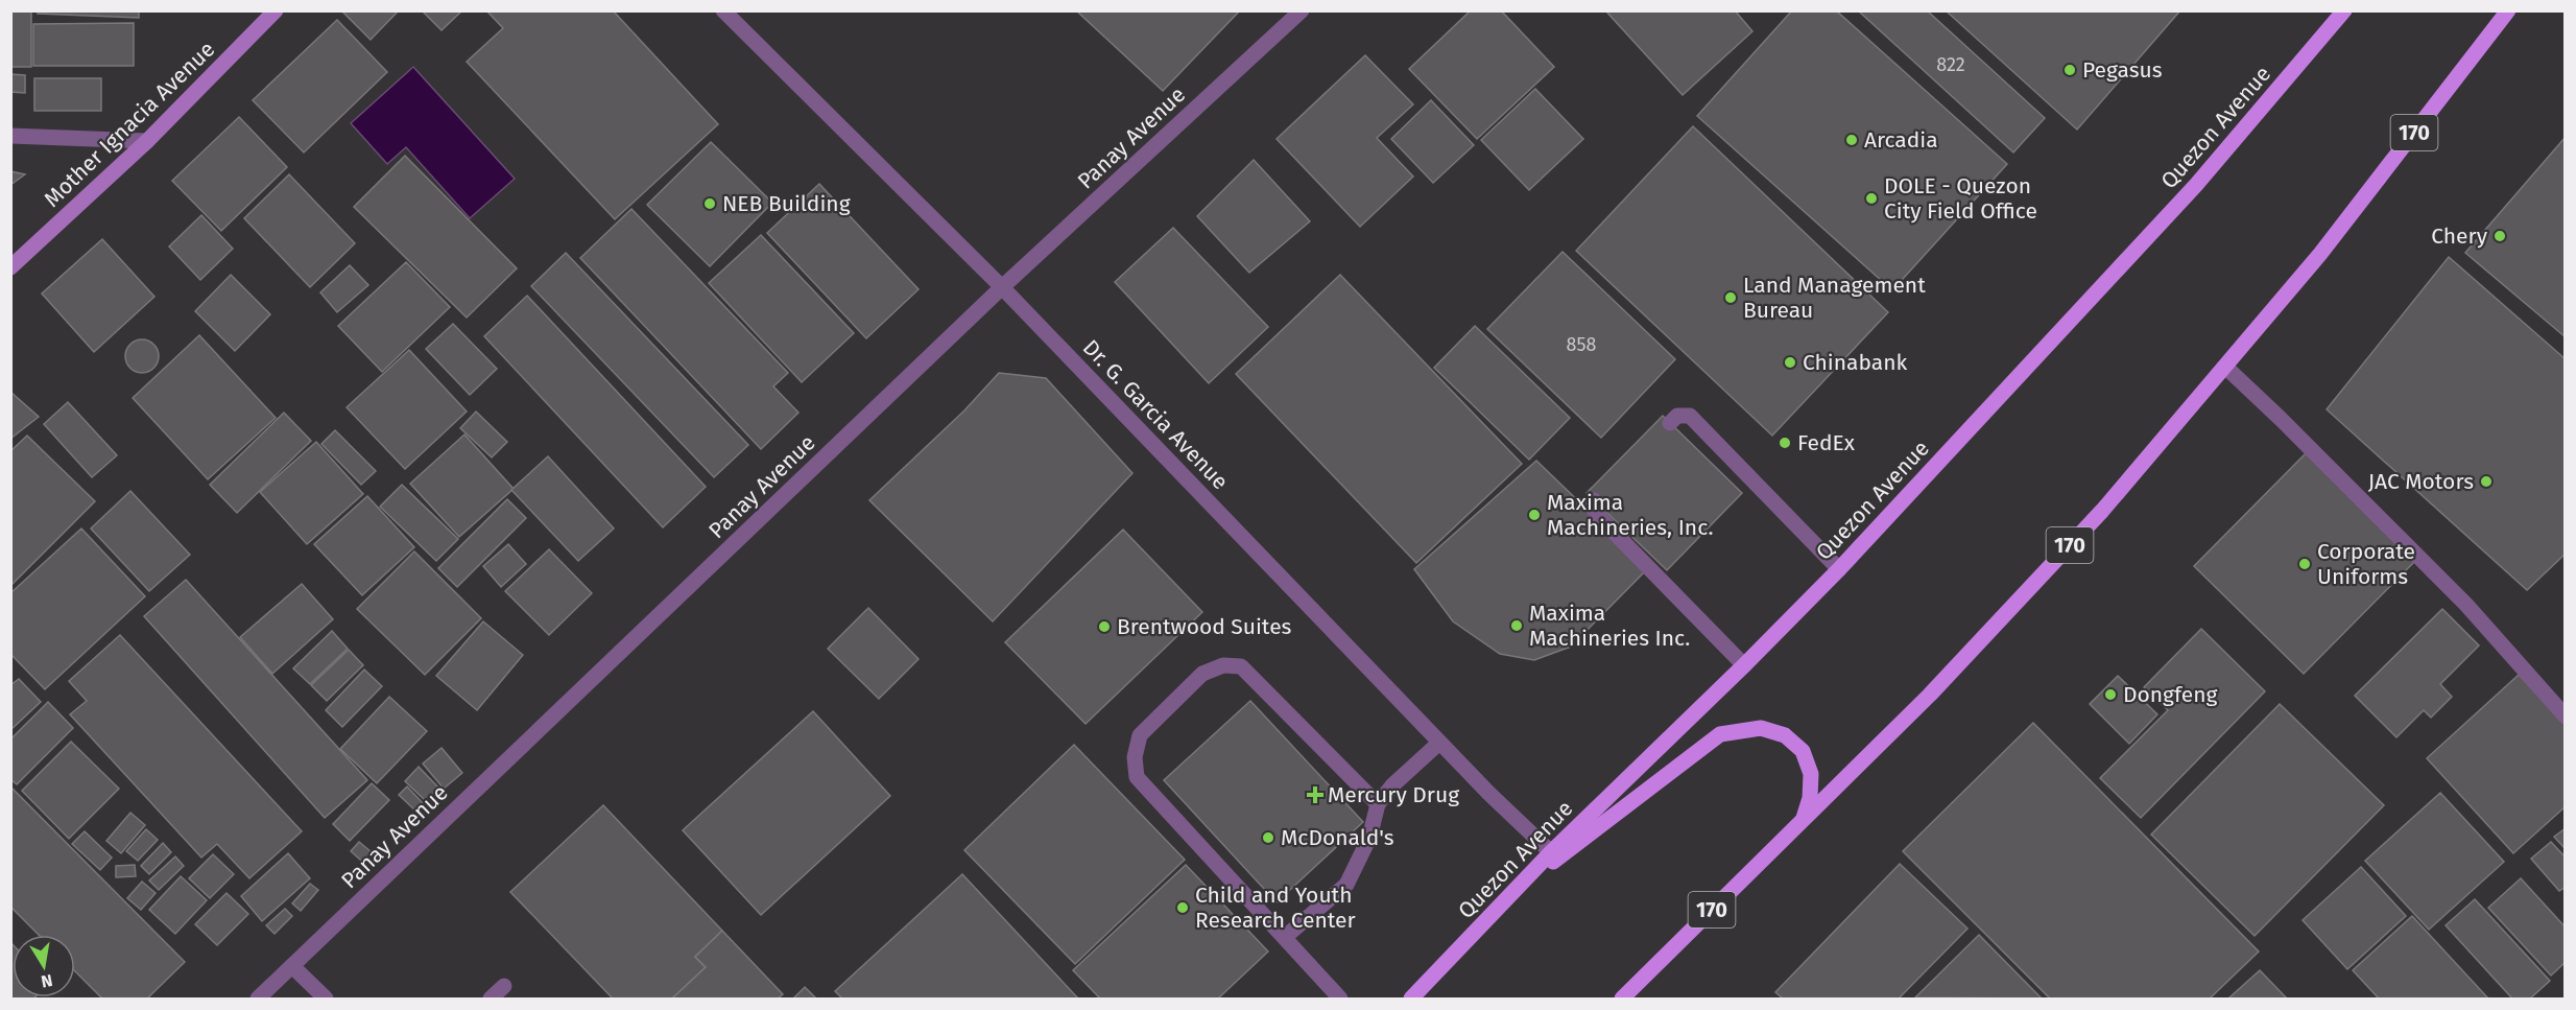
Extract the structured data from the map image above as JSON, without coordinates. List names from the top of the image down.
{
  "streets": {
    "main road": ["Mother Ignacia Avenue", "Quezon Avenue", "170"],
    "street": ["Panay Avenue", "Dr. G. Garcia Avenue"]
  },
  "crossings": [
    ["Quezon Avenue", "Dr. G. Garcia Avenue"],
    ["Panay Avenue", "Dr. G. Garcia Avenue"]
  ],
  "places": {
    "other": [
      "Pegasus",
      "Arcadia",
      "DOLE - Quezon City Field Office",
      "NEB Building",
      "Chery",
      "Land Management Bureau",
      "Chinabank",
      "FedEx",
      "JAC Motors",
      "Maxima Machineries, Inc.",
      "Corporate Uniforms",
      "Maxima Machineries Inc.",
      "Brentwood Suites",
      "Dongfeng",
      "McDonald's",
      "Child and Youth Research Center"
    ],
    "health": ["Mercury Drug"]
  },
  "house_numbers": ["822", "858"],
  "north": "bottom"
}
